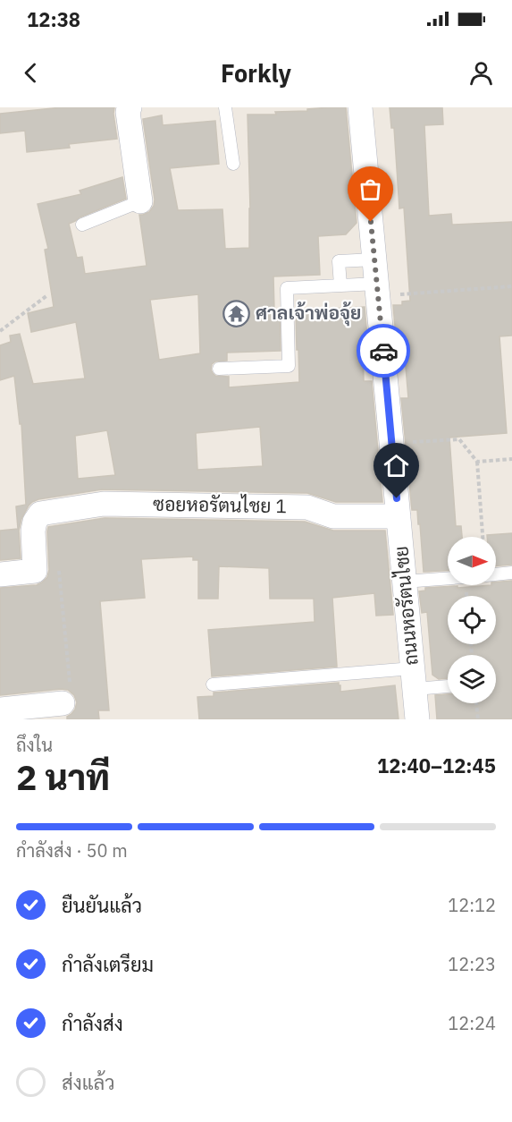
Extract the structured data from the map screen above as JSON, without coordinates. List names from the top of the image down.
{
  "streets": {
    "street": ["ซอยหอรัตนไชย 1", "ถนนหอรัตนไชย"]
  },
  "crossings": [
    ["ซอยหอรัตนไชย 1", "ถนนหอรัตนไชย"]
  ],
  "places": {
    "temple": ["ศาลเจ้าพ่อจุ้ย"]
  },
  "north": "right",
  "page": {
    "status": "12:38",
    "header": "Forkly",
    "heading": ["2 นาที", "ถึงใน", "12:40–12:45"],
    "bar": "กำลังส่ง · 50 m",
    "list": [
      ["ยืนยันแล้ว", "12:12"],
      ["กำลังเตรียม", "12:23"],
      ["กำลังส่ง", "12:24"],
      "ส่งแล้ว"
    ]
  }
}
